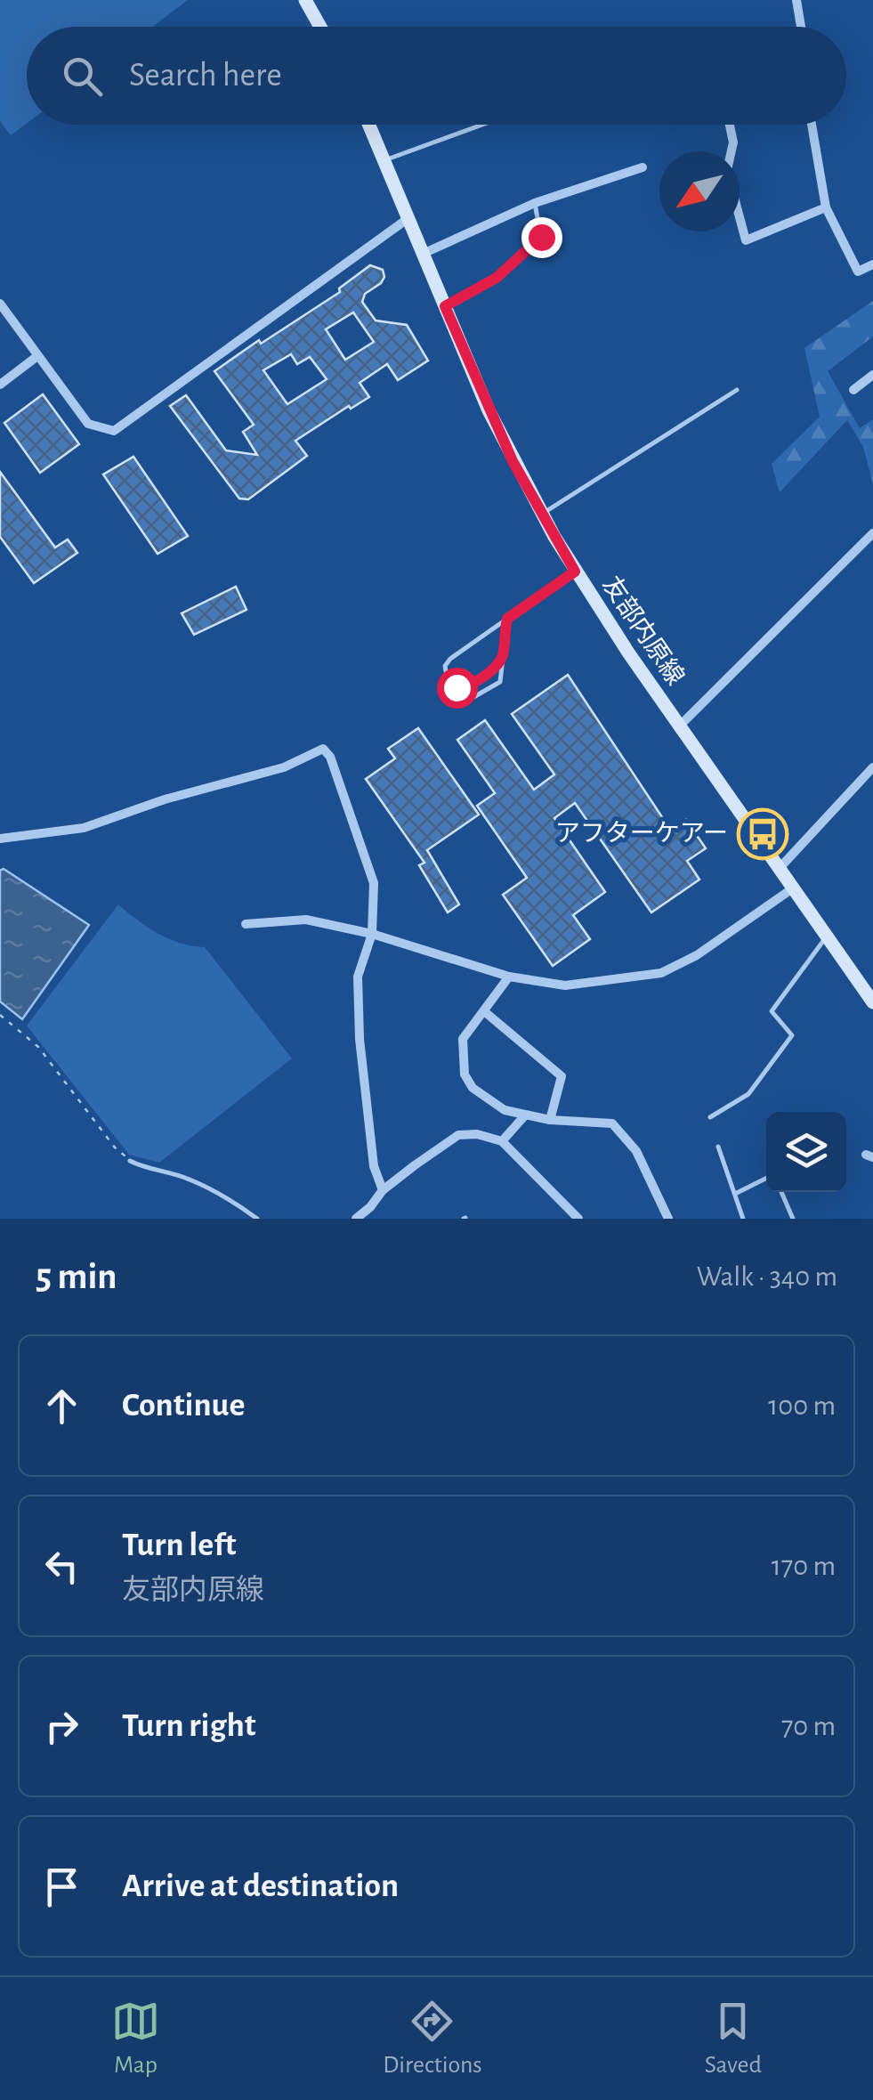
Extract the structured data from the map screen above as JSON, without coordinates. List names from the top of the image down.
{
  "streets": {
    "main road": ["友部内原線"]
  },
  "places": {
    "bus stop": ["アフターケアー"]
  },
  "north": "bottom left",
  "page": {
    "search": "Search here",
    "heading": ["5 min", "Walk · 340 m"],
    "list": [
      ["Continue", "100 m"],
      ["Turn left", "友部内原線", "170 m"],
      ["Turn right", "70 m"],
      "Arrive at destination"
    ],
    "nav": ["Map", "Directions", "Saved"]
  }
}
